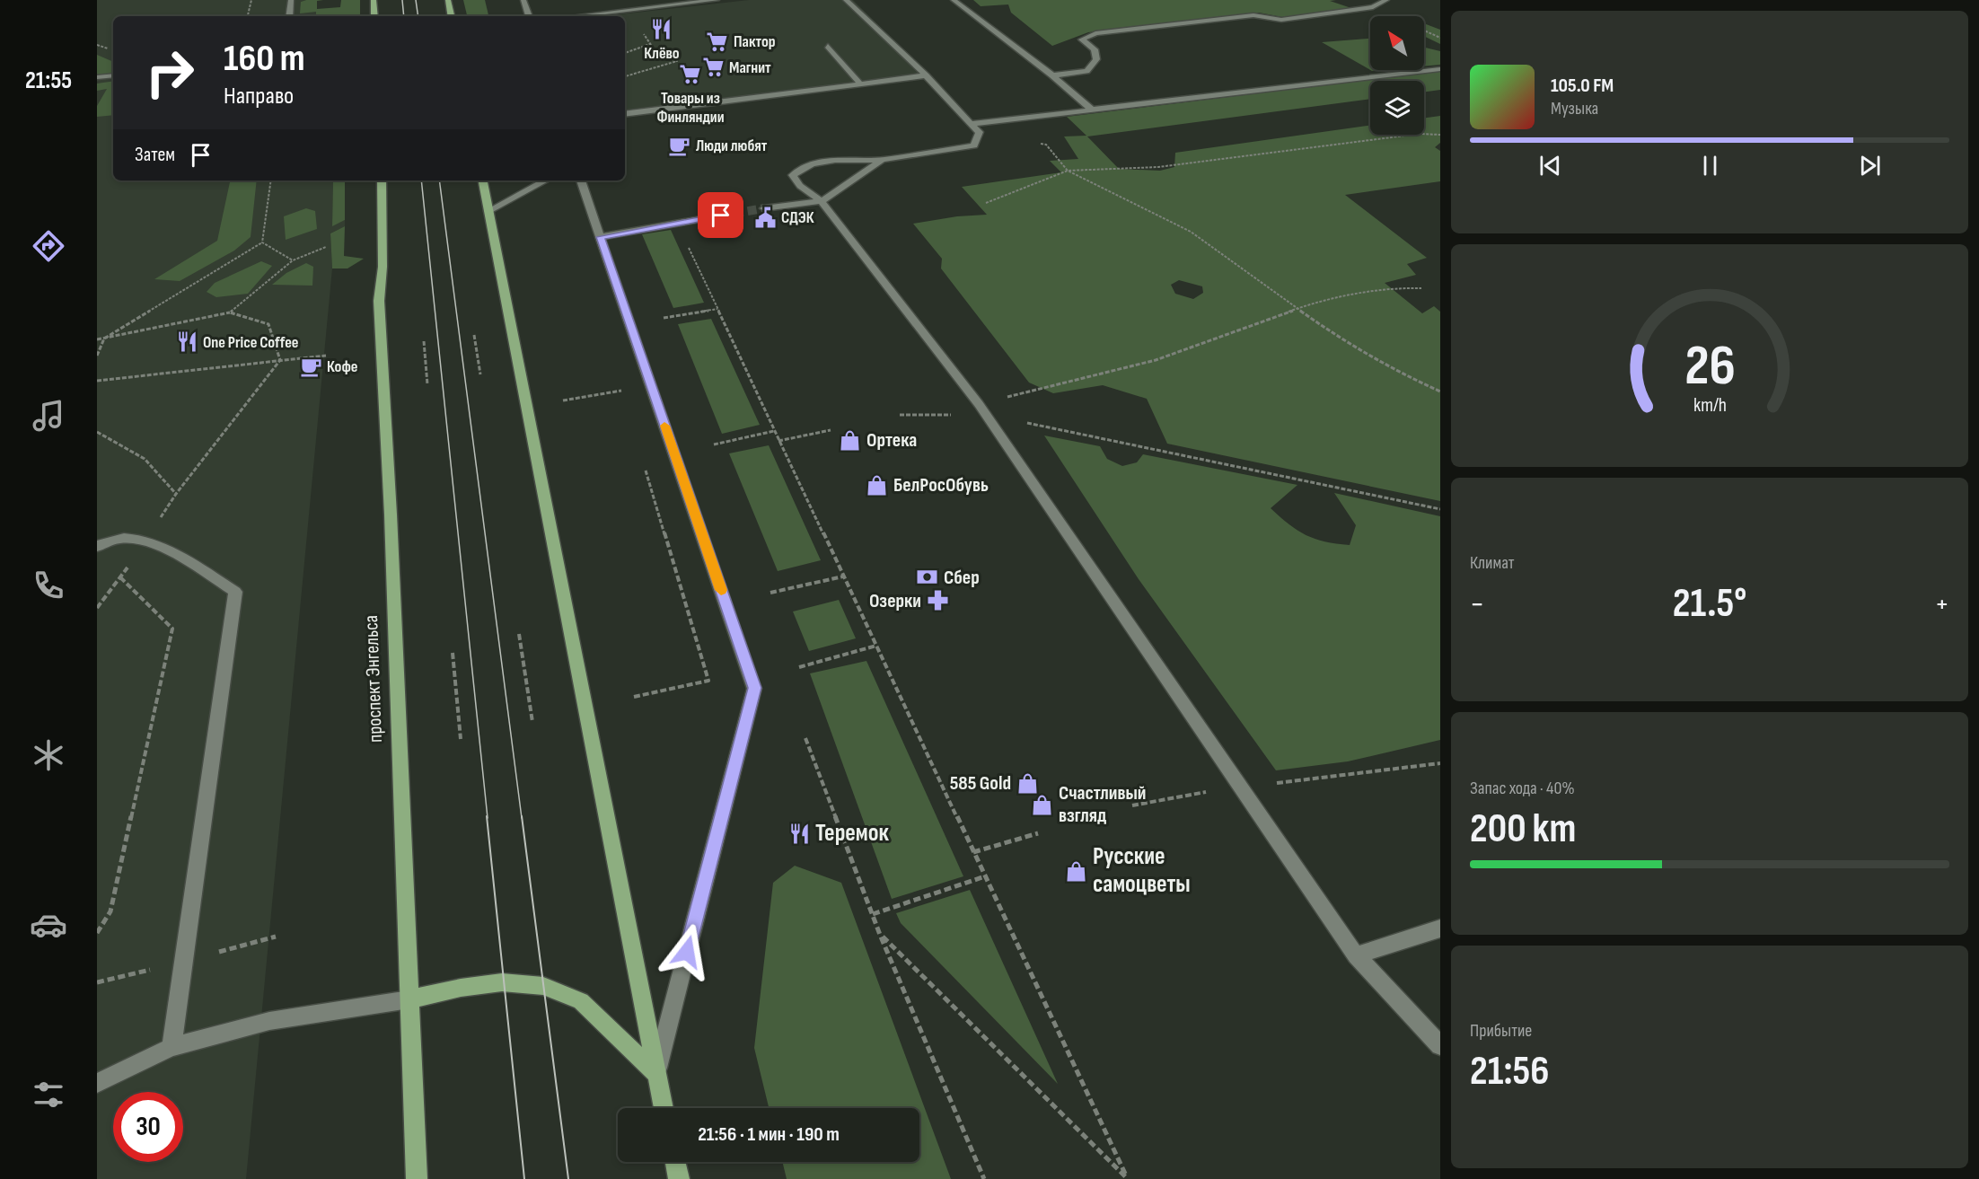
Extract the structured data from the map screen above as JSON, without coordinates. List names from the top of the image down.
{
  "streets": {
    "main road": ["проспект Энгельса"]
  },
  "places": {
    "restaurant": ["Клёво", "One Price Coffee", "Теремок"],
    "supermarket": ["Пактор", "Магнит", "Товары из Финляндии"],
    "cafe": ["Люди любят", "Кофе"],
    "public building": ["СДЭК"],
    "shop": [
      "Ортека",
      "БелРосОбувь",
      "585 Gold",
      "Счастливый взгляд",
      "Русские самоцветы"
    ],
    "bank": ["Сбер"],
    "pharmacy": ["Озерки"]
  },
  "north": "top left",
  "page": {
    "tabs": "21:55",
    "turn": ["160 m", "Направо"],
    "song": ["105.0 FM", "Музыка"],
    "then": "Затем",
    "tile": [
      "Климат",
      ["Запас хода · 40%", "200 km"],
      ["Прибытие", "21:56"]
    ],
    "heat": ["−", "21.5°", "+"],
    "limit": "30",
    "trip": "21:56 · 1 мин · 190 m",
    "gauge": ["26", "km/h"]
  }
}
